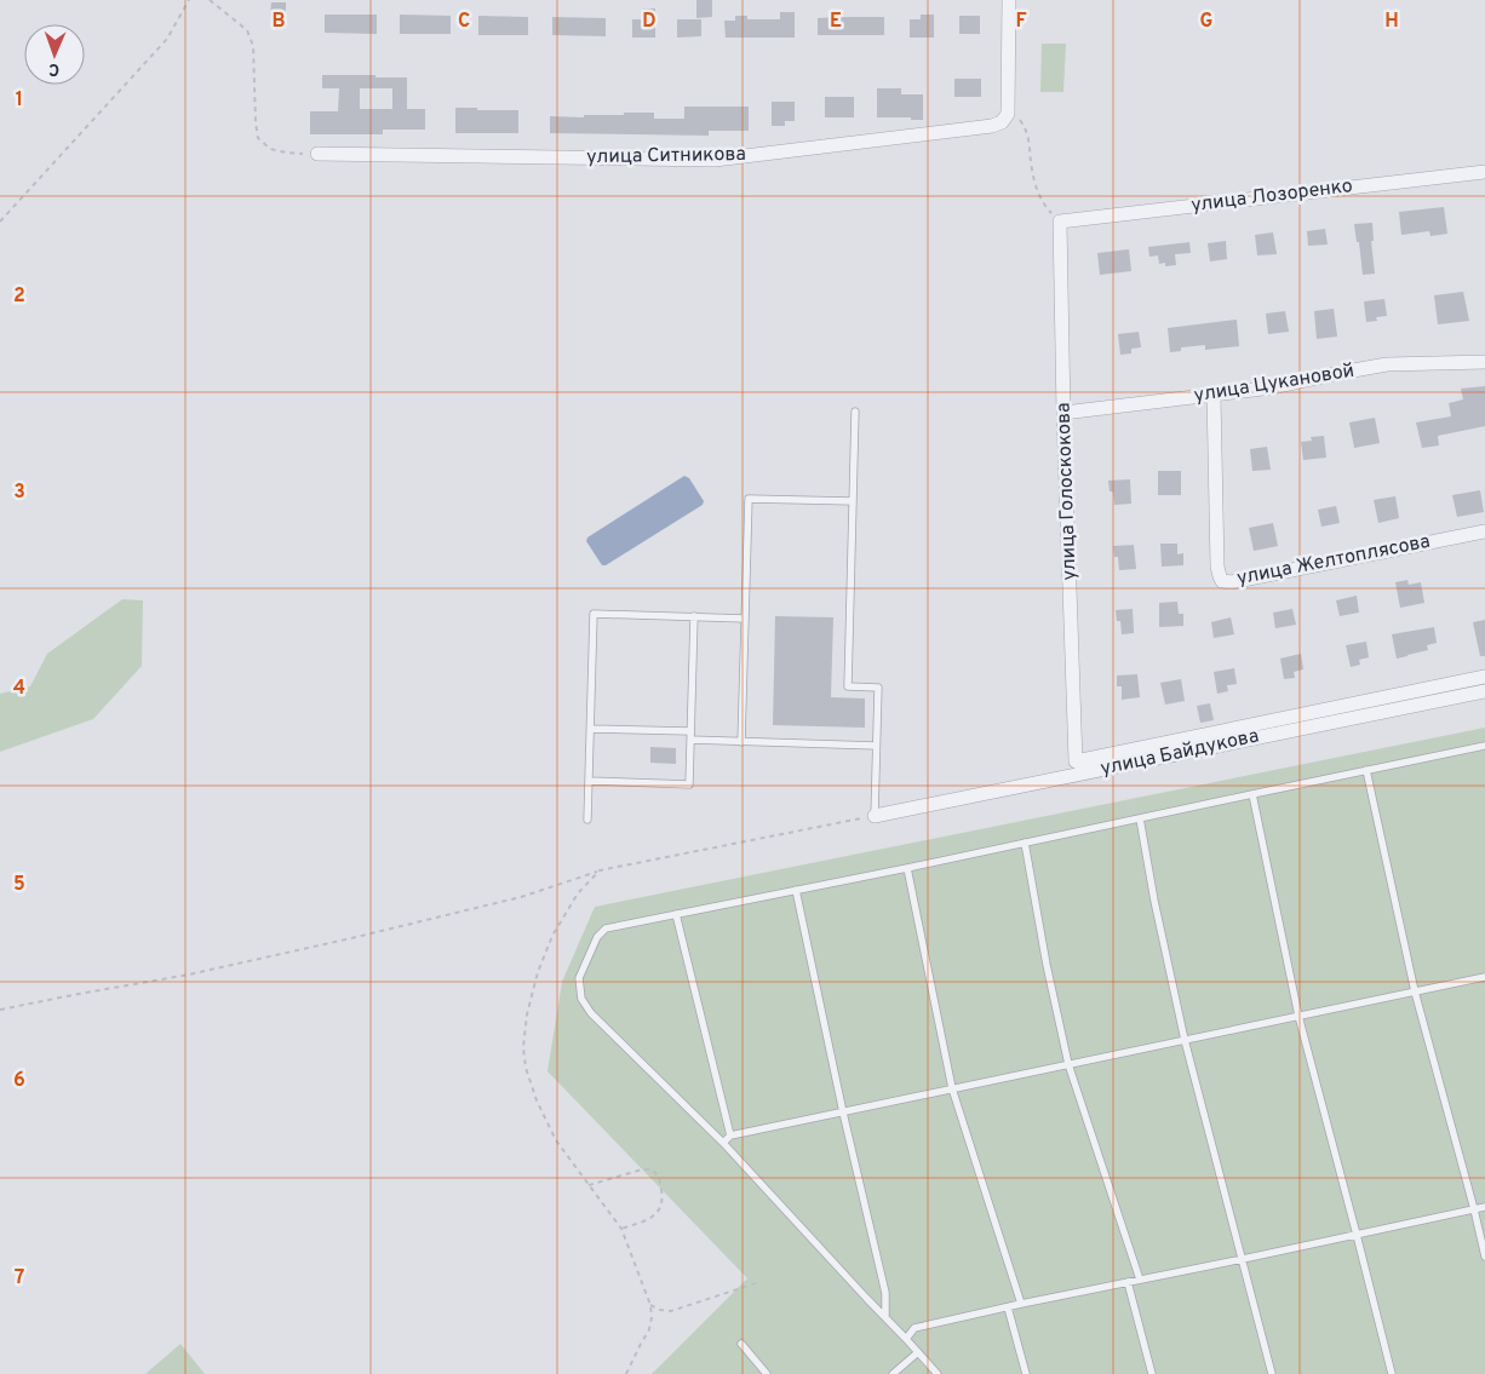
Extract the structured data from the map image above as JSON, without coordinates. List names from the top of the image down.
{
  "streets": {
    "street": [
      "улица Ситникова",
      "улица Лозоренко",
      "улица Цукановой",
      "улица Голоскокова",
      "улица Желтоплясова",
      "улица Байдукова"
    ]
  },
  "crossings": [
    ["улица Лозоренко", "улица Голоскокова"],
    ["улица Цукановой", "улица Голоскокова"],
    ["улица Цукановой", "улица Желтоплясова"],
    ["улица Голоскокова", "улица Байдукова"]
  ],
  "north": "bottom",
  "grid": {
    "columns": [
      "B",
      "C",
      "D",
      "E",
      "F",
      "G",
      "H"
    ],
    "rows": [
      "1",
      "2",
      "3",
      "4",
      "5",
      "6",
      "7"
    ]
  }
}
